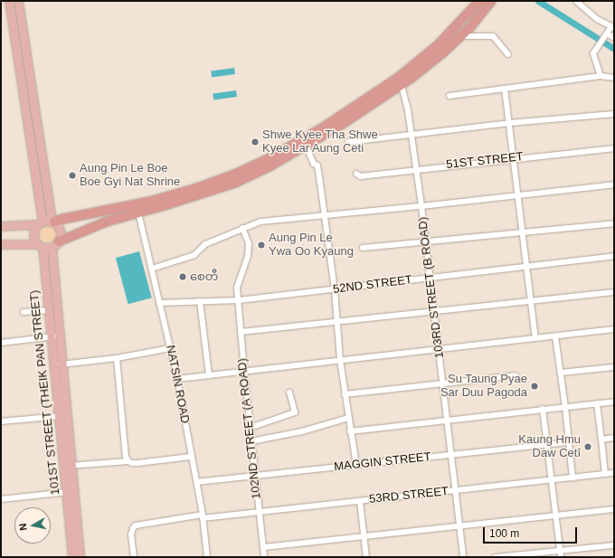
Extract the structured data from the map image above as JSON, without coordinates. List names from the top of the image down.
{
  "streets": {
    "main road": ["101ST STREET (THEIK PAN STREET)"],
    "street": [
      "51ST STREET",
      "52ND STREET",
      "103RD STREET (B ROAD)",
      "NATSIN ROAD",
      "102ND STREET (A ROAD)",
      "MAGGIN STREET",
      "53RD STREET"
    ]
  },
  "crossings": [
    ["51ST STREET", "103RD STREET (B ROAD)"],
    ["52ND STREET", "103RD STREET (B ROAD)"],
    ["52ND STREET", "NATSIN ROAD"],
    ["52ND STREET", "102ND STREET (A ROAD)"],
    ["103RD STREET (B ROAD)", "MAGGIN STREET"],
    ["103RD STREET (B ROAD)", "53RD STREET"],
    ["NATSIN ROAD", "MAGGIN STREET"],
    ["NATSIN ROAD", "53RD STREET"],
    ["102ND STREET (A ROAD)", "MAGGIN STREET"],
    ["102ND STREET (A ROAD)", "53RD STREET"]
  ],
  "places": [
    "Shwe Kyee Tha Shwe Kyee Lar Aung Ceti",
    "Aung Pin Le Boe Boe Gyi Nat Shrine",
    "Aung Pin Le Ywa Oo Kyaung",
    "စေတီ",
    "Su Taung Pyae Sar Duu Pagoda",
    "Kaung Hmu Daw Cetī"
  ],
  "scale_bar": "100 m",
  "north": "left"
}
